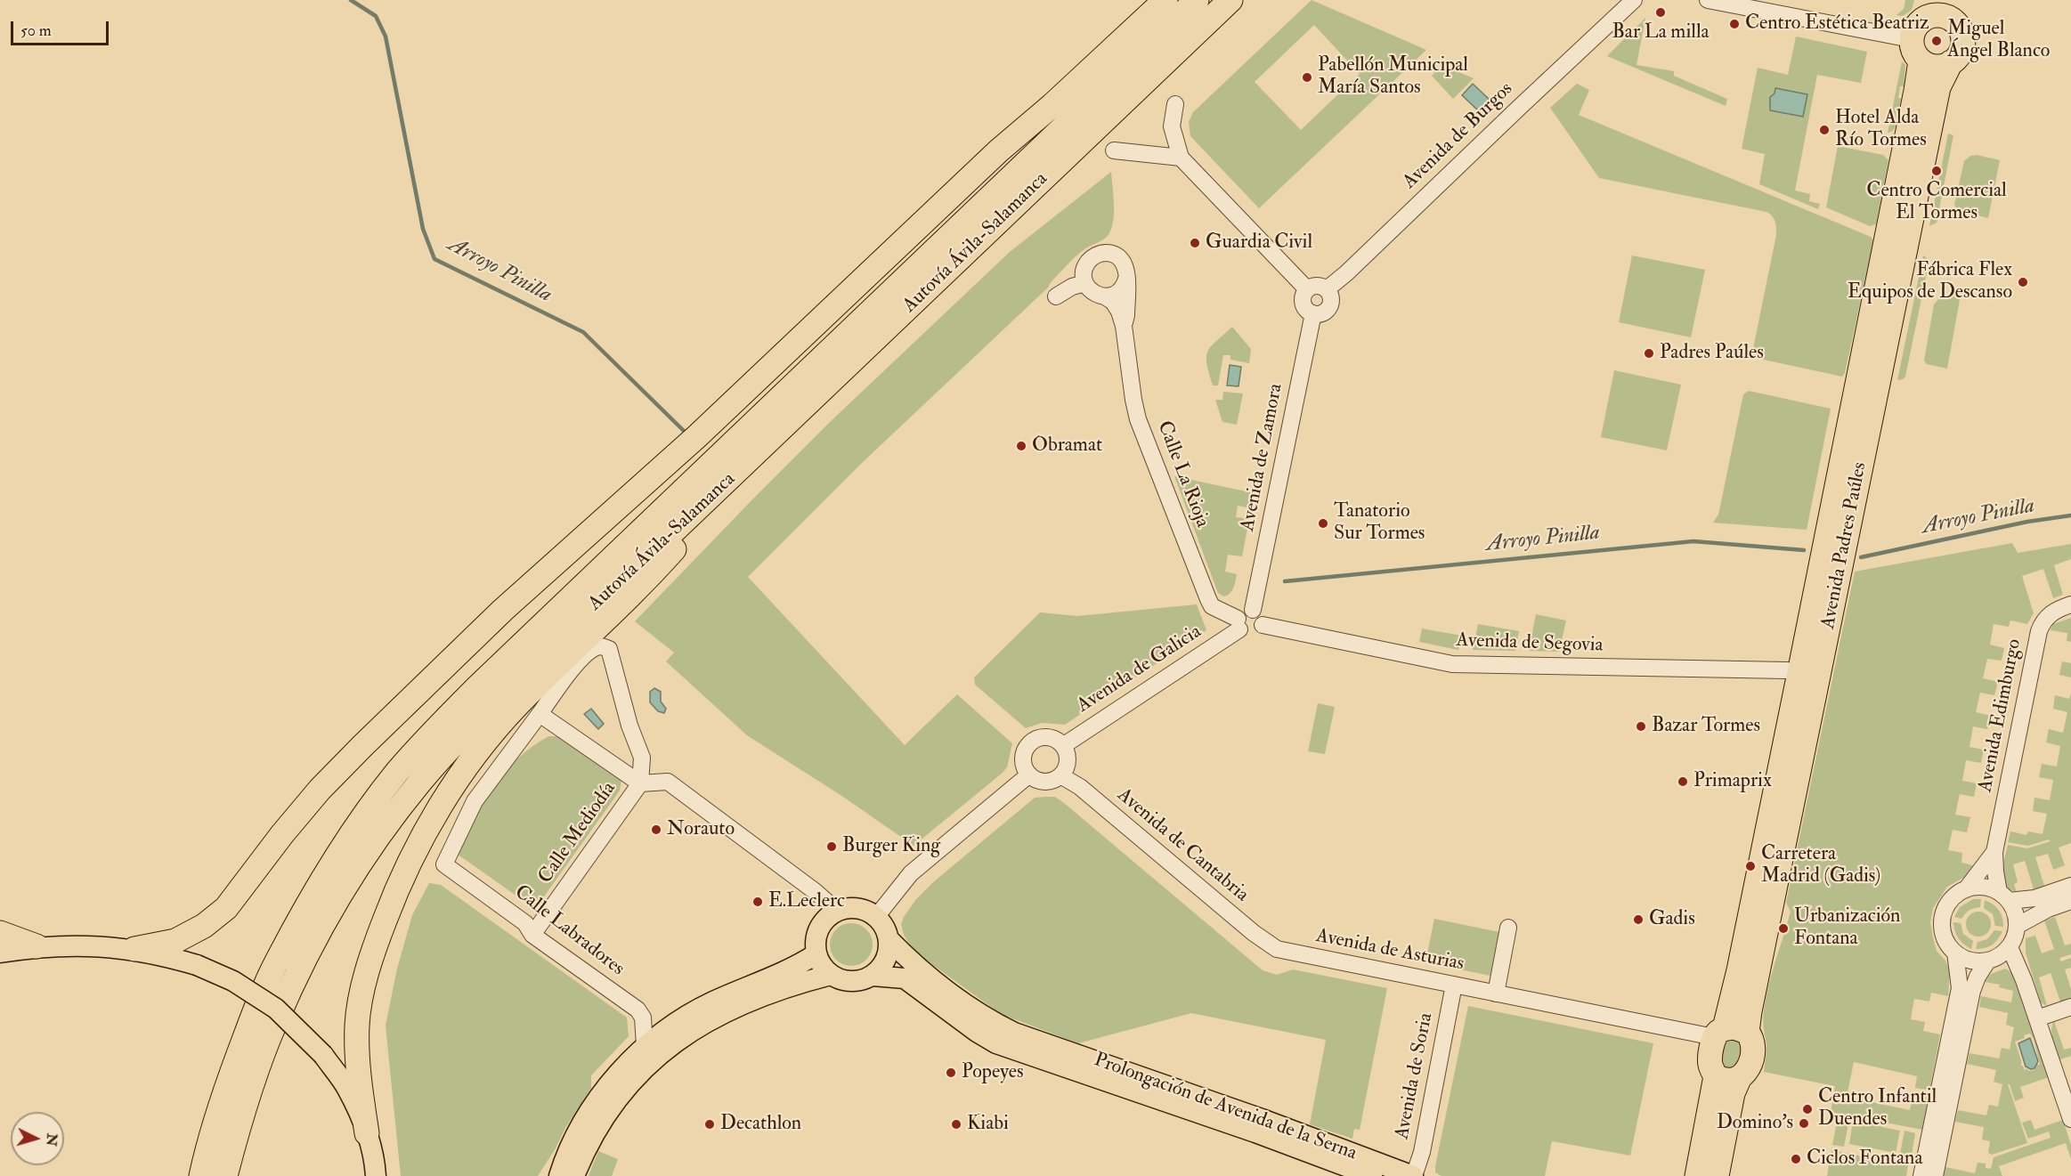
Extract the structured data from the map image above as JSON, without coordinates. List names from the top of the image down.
{
  "streets": {
    "highway": ["Autovía Ávila-Salamanca", "Avenida Padres Paúles"],
    "main road": ["Prolongación de Avenida de la Serna"],
    "street": [
      "Avenida de Burgos",
      "Avenida de Zamora",
      "Calle La Rioja",
      "Avenida de Segovia",
      "Avenida de Galicia",
      "Avenida Edimburgo",
      "Calle Mediodía",
      "Avenida de Cantabria",
      "Calle Labradores",
      "Avenida de Asturias",
      "Avenida de Soria"
    ]
  },
  "crossings": [
    ["Avenida de Burgos", "Avenida de Zamora"],
    ["Avenida de Zamora", "Calle La Rioja"],
    ["Avenida de Zamora", "Avenida de Segovia"],
    ["Avenida de Zamora", "Avenida de Galicia"],
    ["Calle La Rioja", "Avenida de Segovia"],
    ["Calle La Rioja", "Avenida de Galicia"],
    ["Avenida Padres Paúles", "Avenida de Segovia"],
    ["Avenida Padres Paúles", "Avenida de Asturias"],
    ["Avenida de Segovia", "Avenida de Galicia"],
    ["Avenida de Galicia", "Avenida de Cantabria"],
    ["Calle Mediodía", "Calle Labradores"],
    ["Avenida de Cantabria", "Avenida de Asturias"],
    ["Avenida de Asturias", "Avenida de Soria"],
    ["Avenida de Soria", "Prolongación de Avenida de la Serna"]
  ],
  "water": ["Arroyo Pinilla"],
  "places": [
    "Bar La milla",
    "Centro Estética Beatriz",
    "Miguel Ángel Blanco",
    "Pabellón Municipal María Santos",
    "Hotel Alda Río Tormes",
    "Centro Comercial El Tormes",
    "Guardia Civil",
    "Fábrica Flex Equipos de Descanso",
    "Padres Paúles",
    "Obramat",
    "Tanatorio Sur Tormes",
    "Bazar Tormes",
    "Primaprix",
    "Norauto",
    "Burger King",
    "Carretera Madrid (Gadis)",
    "E.Leclerc",
    "Gadis",
    "Urbanización Fontana",
    "Popeyes",
    "Centro Infantil Duendes",
    "Domino's",
    "Decathlon",
    "Kiabi",
    "Ciclos Fontana"
  ],
  "scale_bar": "50 m",
  "north": "right"
}
